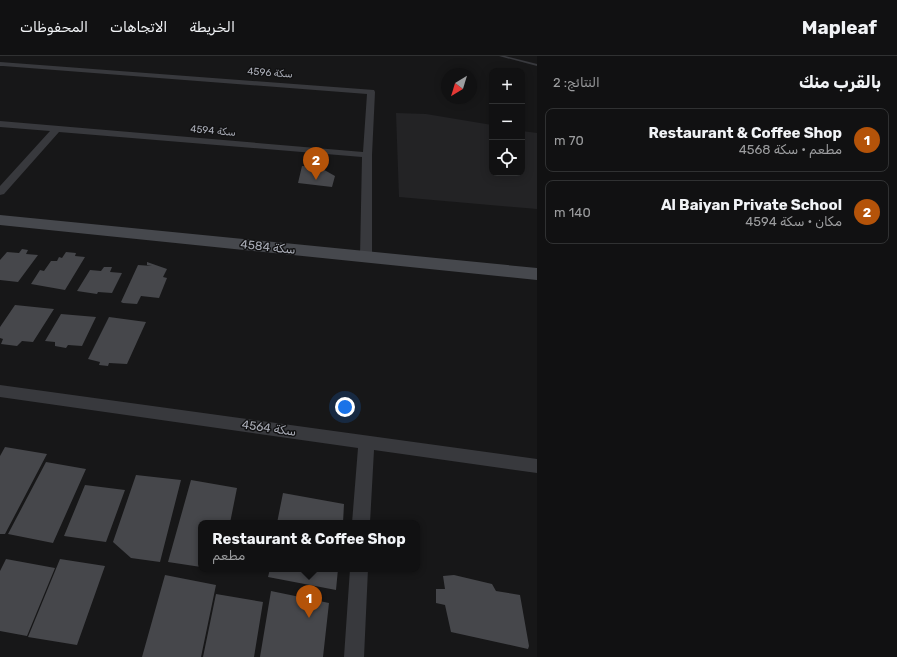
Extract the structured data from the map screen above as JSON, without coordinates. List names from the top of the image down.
{
  "streets": {
    "street": [
      "سكة 4596",
      "سكة 4594",
      "سكة 4584",
      "سكة 4564"
    ]
  },
  "crossings": [
    ["سكة 4596", "سكة 4594"],
    ["سكة 4596", "سكة 4584"]
  ],
  "north": "bottom left",
  "page": {
    "header": "Mapleaf",
    "nav": ["الخريطة", "الاتجاهات", "المحفوظات"],
    "heading": ["بالقرب منك", "النتائج: 2"],
    "map_buttons": ["+", "−"],
    "list": [
      {
        "mark": "1",
        "name": "Restaurant & Coffee Shop",
        "note": "مطعم · سكة 4568",
        "value": "70 m"
      },
      {
        "mark": "2",
        "name": "Al Baiyan Private School",
        "note": "مكان · سكة 4594",
        "value": "140 m"
      }
    ],
    "pins": ["2", "1"],
    "popup": ["Restaurant & Coffee Shop", "مطعم"]
  }
}
